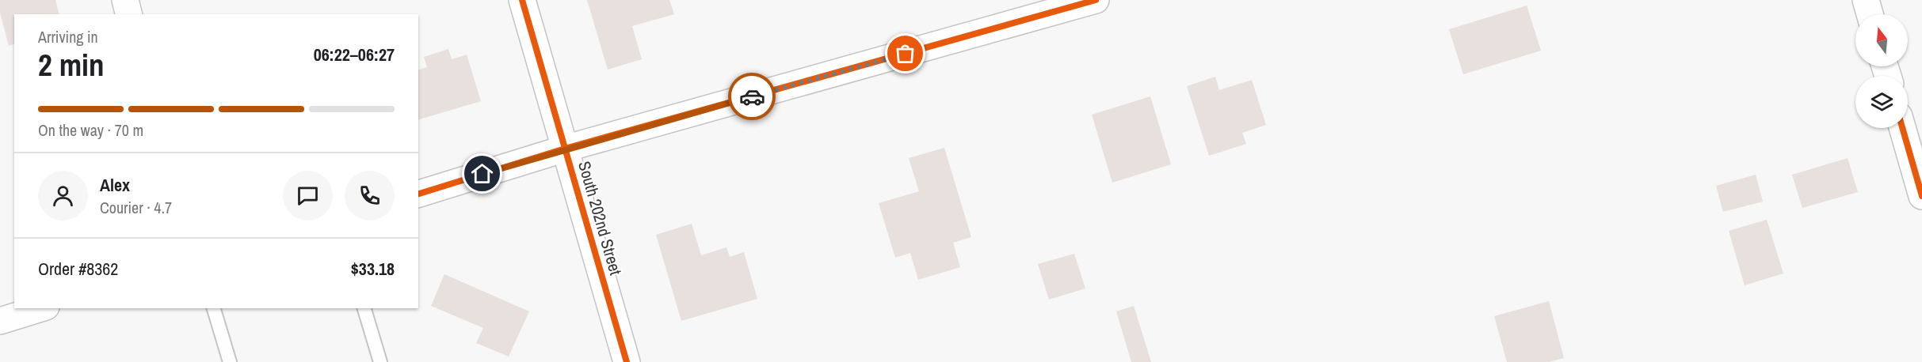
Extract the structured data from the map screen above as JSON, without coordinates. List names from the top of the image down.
{
  "streets": {
    "street": ["South 202nd Street"]
  },
  "north": "top",
  "page": {
    "heading": ["2 min", "Arriving in", "06:22–06:27"],
    "panel": [
      "Alex",
      "Courier · 4.7",
      "Order #8362",
      "$33.18"
    ],
    "bar": "On the way · 70 m"
  }
}
